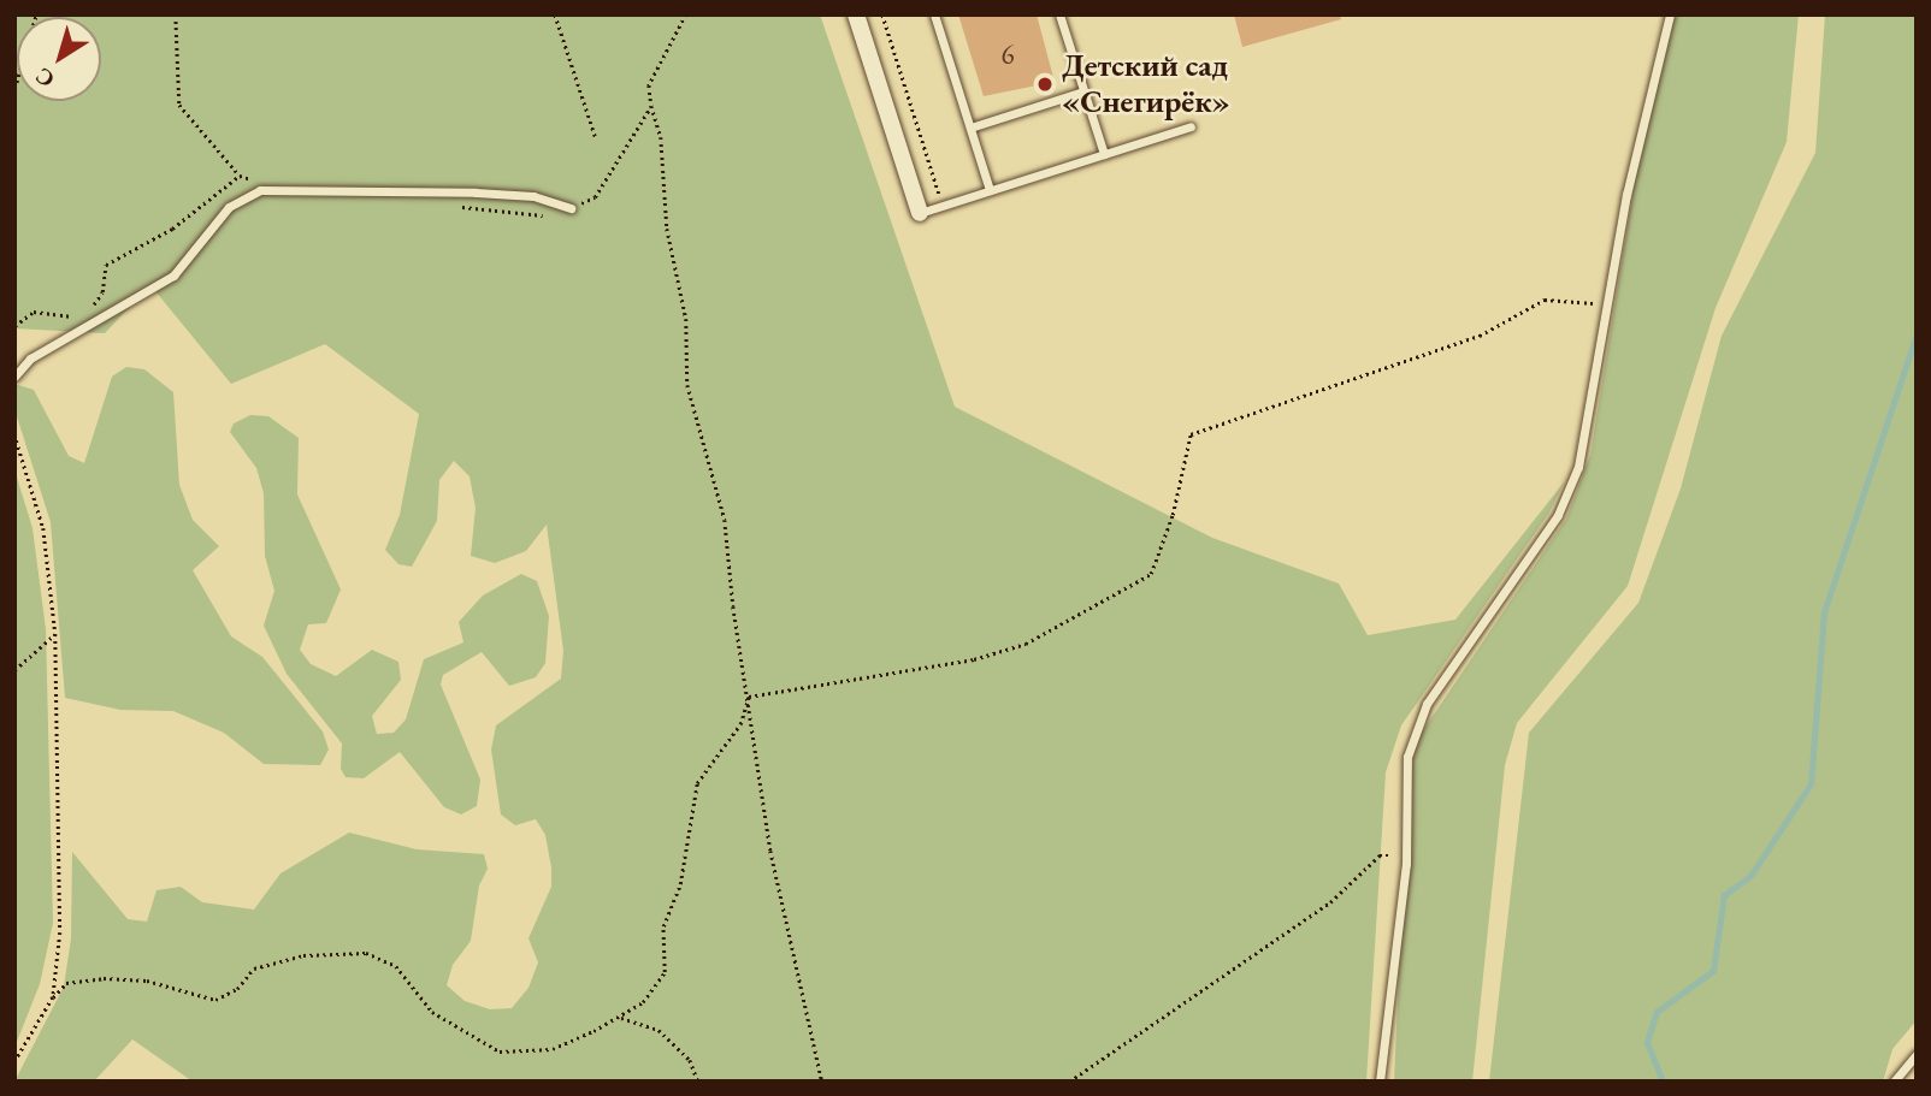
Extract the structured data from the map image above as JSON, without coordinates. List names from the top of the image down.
{
  "places": ["Детский сад «Снегирёк»"],
  "house_numbers": ["6"],
  "north": "bottom left"
}
